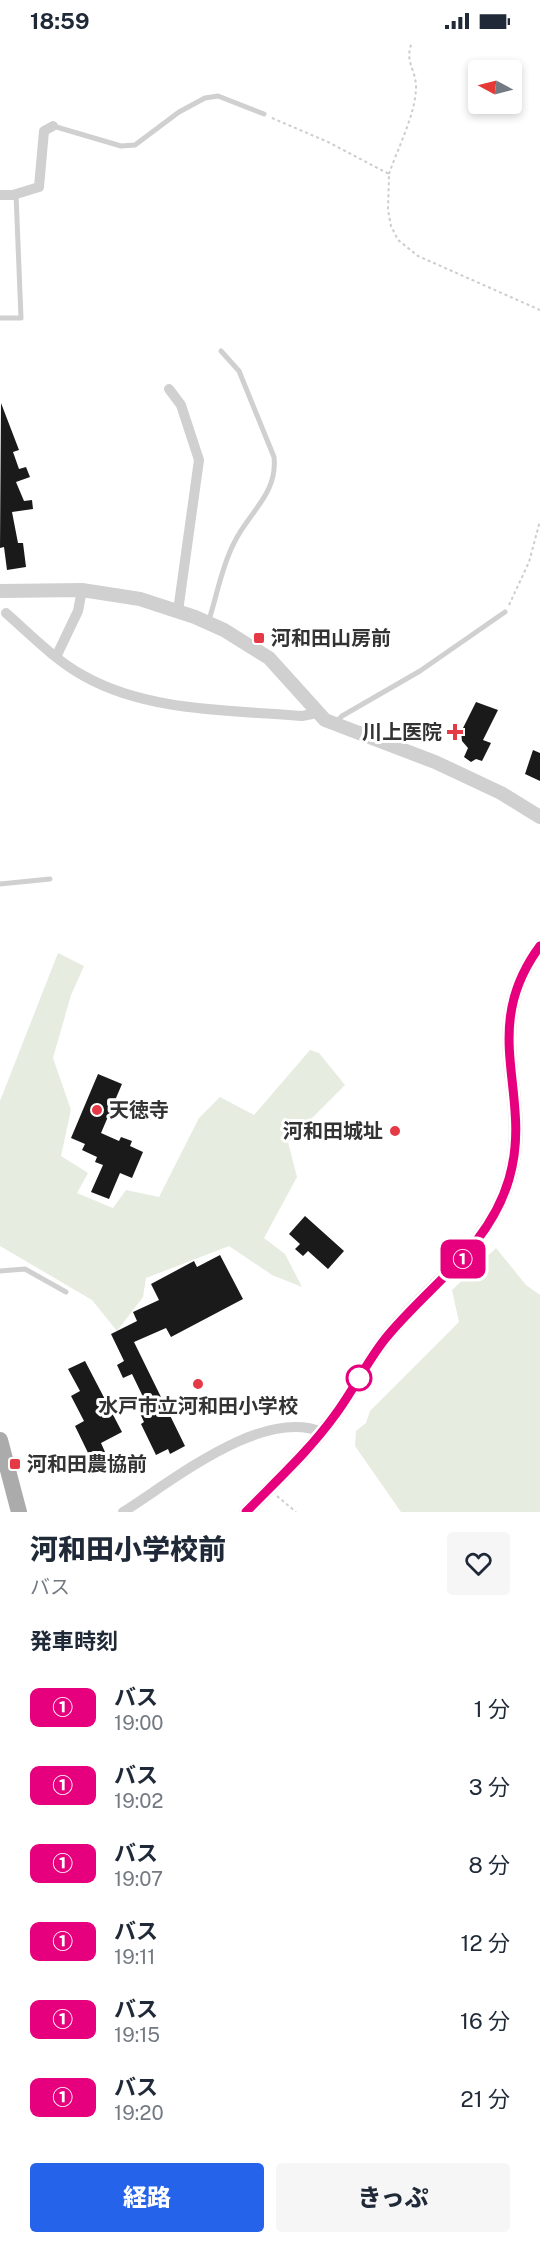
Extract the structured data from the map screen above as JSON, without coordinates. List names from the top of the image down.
{
  "places": {
    "transit": ["河和田山房前", "河和田農協前"],
    "health": ["川上医院"],
    "other": ["天徳寺", "河和田城址", "水戸市立河和田小学校"]
  },
  "lines": ["bus line ①"],
  "north": "left",
  "page": {
    "status": "18:59",
    "on_map": "①",
    "heading": [
      ["河和田小学校前", "バス"],
      "発車時刻"
    ],
    "list": [
      {
        "mark": "①",
        "name": "バス",
        "note": "19:00",
        "value": "1 分"
      },
      {
        "mark": "①",
        "name": "バス",
        "note": "19:02",
        "value": "3 分"
      },
      {
        "mark": "①",
        "name": "バス",
        "note": "19:07",
        "value": "8 分"
      },
      {
        "mark": "①",
        "name": "バス",
        "note": "19:11",
        "value": "12 分"
      },
      {
        "mark": "①",
        "name": "バス",
        "note": "19:15",
        "value": "16 分"
      },
      {
        "mark": "①",
        "name": "バス",
        "note": "19:20",
        "value": "21 分"
      }
    ],
    "buttons": ["経路", "きっぷ"]
  }
}
